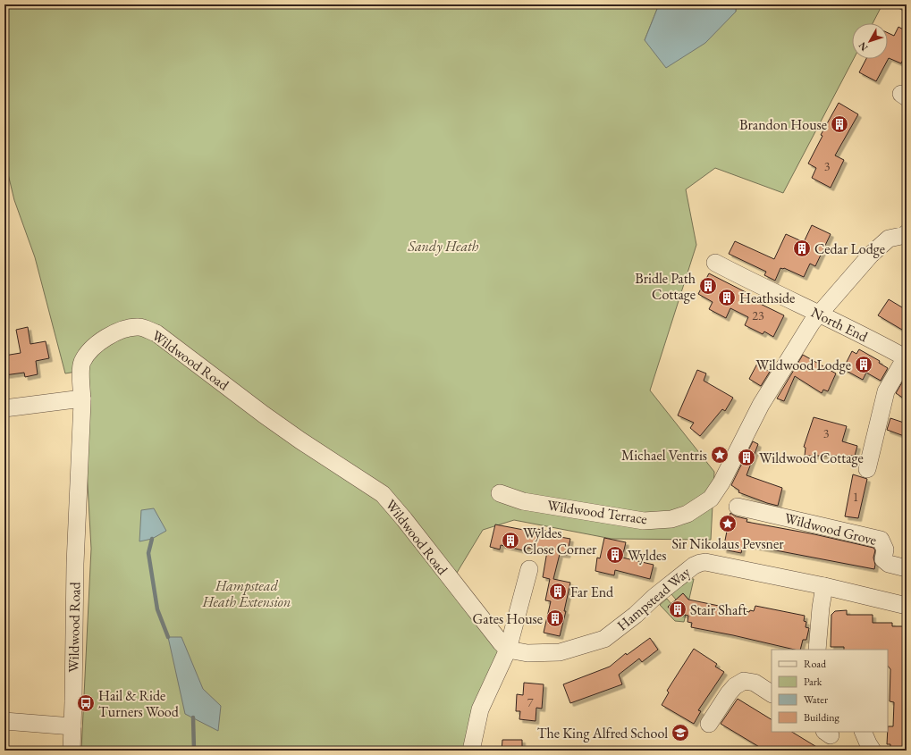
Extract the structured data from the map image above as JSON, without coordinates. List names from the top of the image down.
{
  "streets": {
    "street": [
      "North End",
      "Wildwood Road",
      "Wildwood Terrace",
      "Wildwood Grove",
      "Hampstead Way"
    ]
  },
  "crossings": [
    ["North End", "Wildwood Terrace"],
    ["Wildwood Road", "Hampstead Way"]
  ],
  "parks": ["Sandy Heath", "Hampstead Heath Extension"],
  "places": {
    "building": [
      "Brandon House",
      "Cedar Lodge",
      "Bridle Path Cottage",
      "Heathside",
      "Wildwood Lodge",
      "Wildwood Cottage",
      "Wyldes Close Corner",
      "Wyldes",
      "Far End",
      "Stair Shaft",
      "Gates House"
    ],
    "place": ["Michael Ventris", "Sir Nikolaus Pevsner"],
    "bus stop": ["Hail & Ride Turners Wood"],
    "school or university": ["The King Alfred School"]
  },
  "house_numbers": [
    "3",
    "23",
    "3",
    "1",
    "7"
  ],
  "legend": [
    "Road",
    "Park",
    "Water",
    "Building"
  ],
  "north": "bottom left"
}
